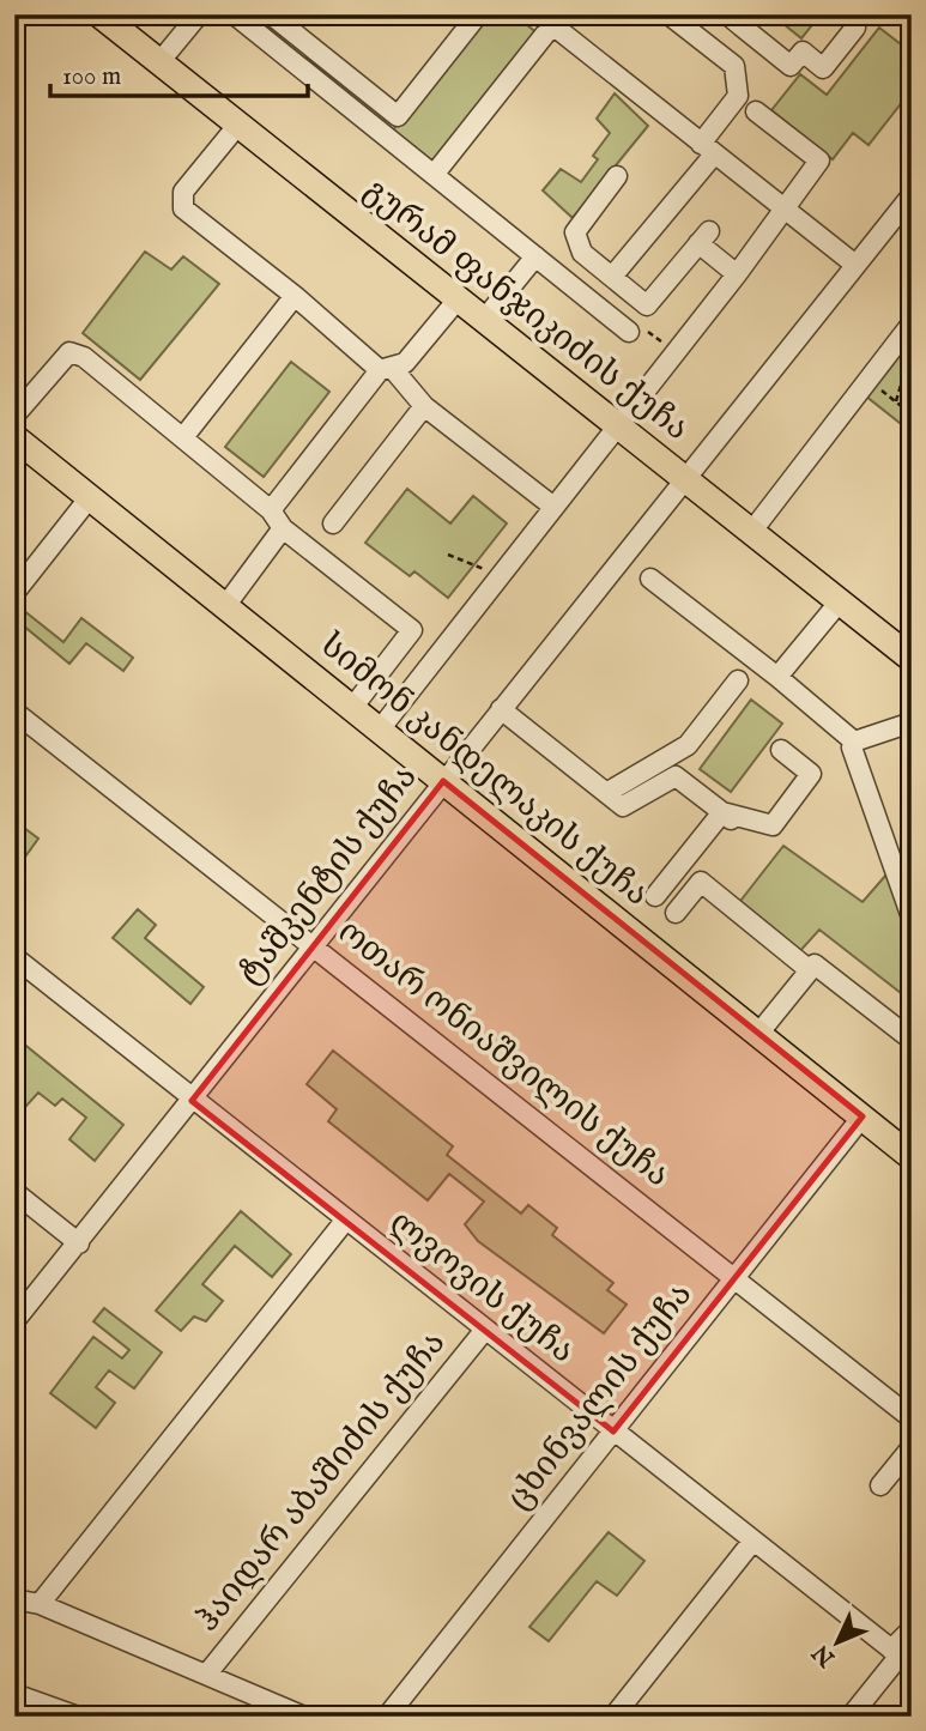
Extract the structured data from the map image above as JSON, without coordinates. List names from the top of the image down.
{
  "streets": {
    "main road": ["გურამ ფანჯიკიძის ქუჩა", "სიმონ კანდელაკის ქუჩა"],
    "street": [
      "ტაშკენტის ქუჩა",
      "ოთარ ონიაშვილის ქუჩა",
      "ლვოვის ქუჩა",
      "ცხინვალის ქუჩა",
      "ჰაიდარ აბაშიძის ქუჩა"
    ]
  },
  "crossings": [
    ["გურამ ფანჯიკიძის ქუჩა", "ტაშკენტის ქუჩა"],
    ["სიმონ კანდელაკის ქუჩა", "ტაშკენტის ქუჩა"],
    ["სიმონ კანდელაკის ქუჩა", "ცხინვალის ქუჩა"],
    ["ტაშკენტის ქუჩა", "ოთარ ონიაშვილის ქუჩა"],
    ["ტაშკენტის ქუჩა", "ლვოვის ქუჩა"],
    ["ოთარ ონიაშვილის ქუჩა", "ცხინვალის ქუჩა"],
    ["ლვოვის ქუჩა", "ცხინვალის ქუჩა"],
    ["ლვოვის ქუჩა", "ჰაიდარ აბაშიძის ქუჩა"]
  ],
  "scale_bar": "100 m",
  "north": "bottom left"
}
